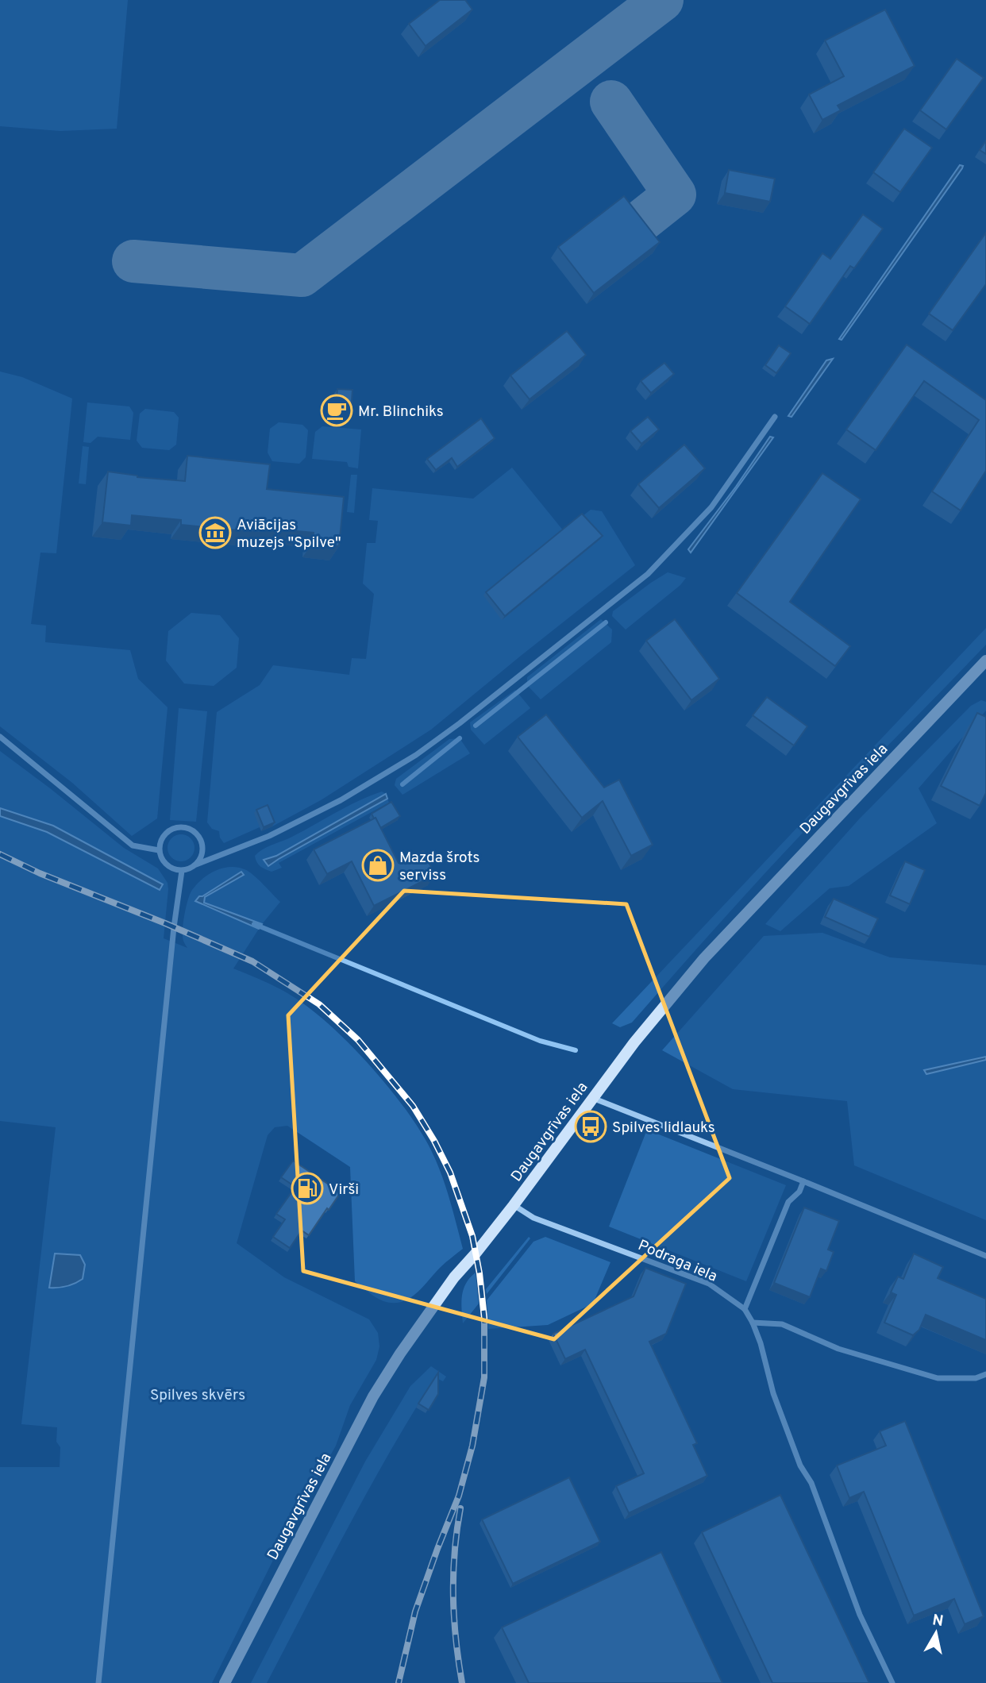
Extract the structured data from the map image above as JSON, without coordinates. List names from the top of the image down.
{
  "streets": {
    "main road": ["Daugavgrīvas iela"],
    "street": ["Podraga iela"]
  },
  "crossings": [
    ["Daugavgrīvas iela", "Podraga iela"]
  ],
  "parks": ["Spilves skvērs"],
  "places": {
    "cafe": ["Mr. Blinchiks"],
    "museum": ["Aviācijas muzejs \"Spilve\""],
    "shop": ["Mazda šrots serviss"],
    "bus stop": ["Spilves lidlauks"],
    "fuel station": ["Virši"]
  },
  "north": "top"
}
